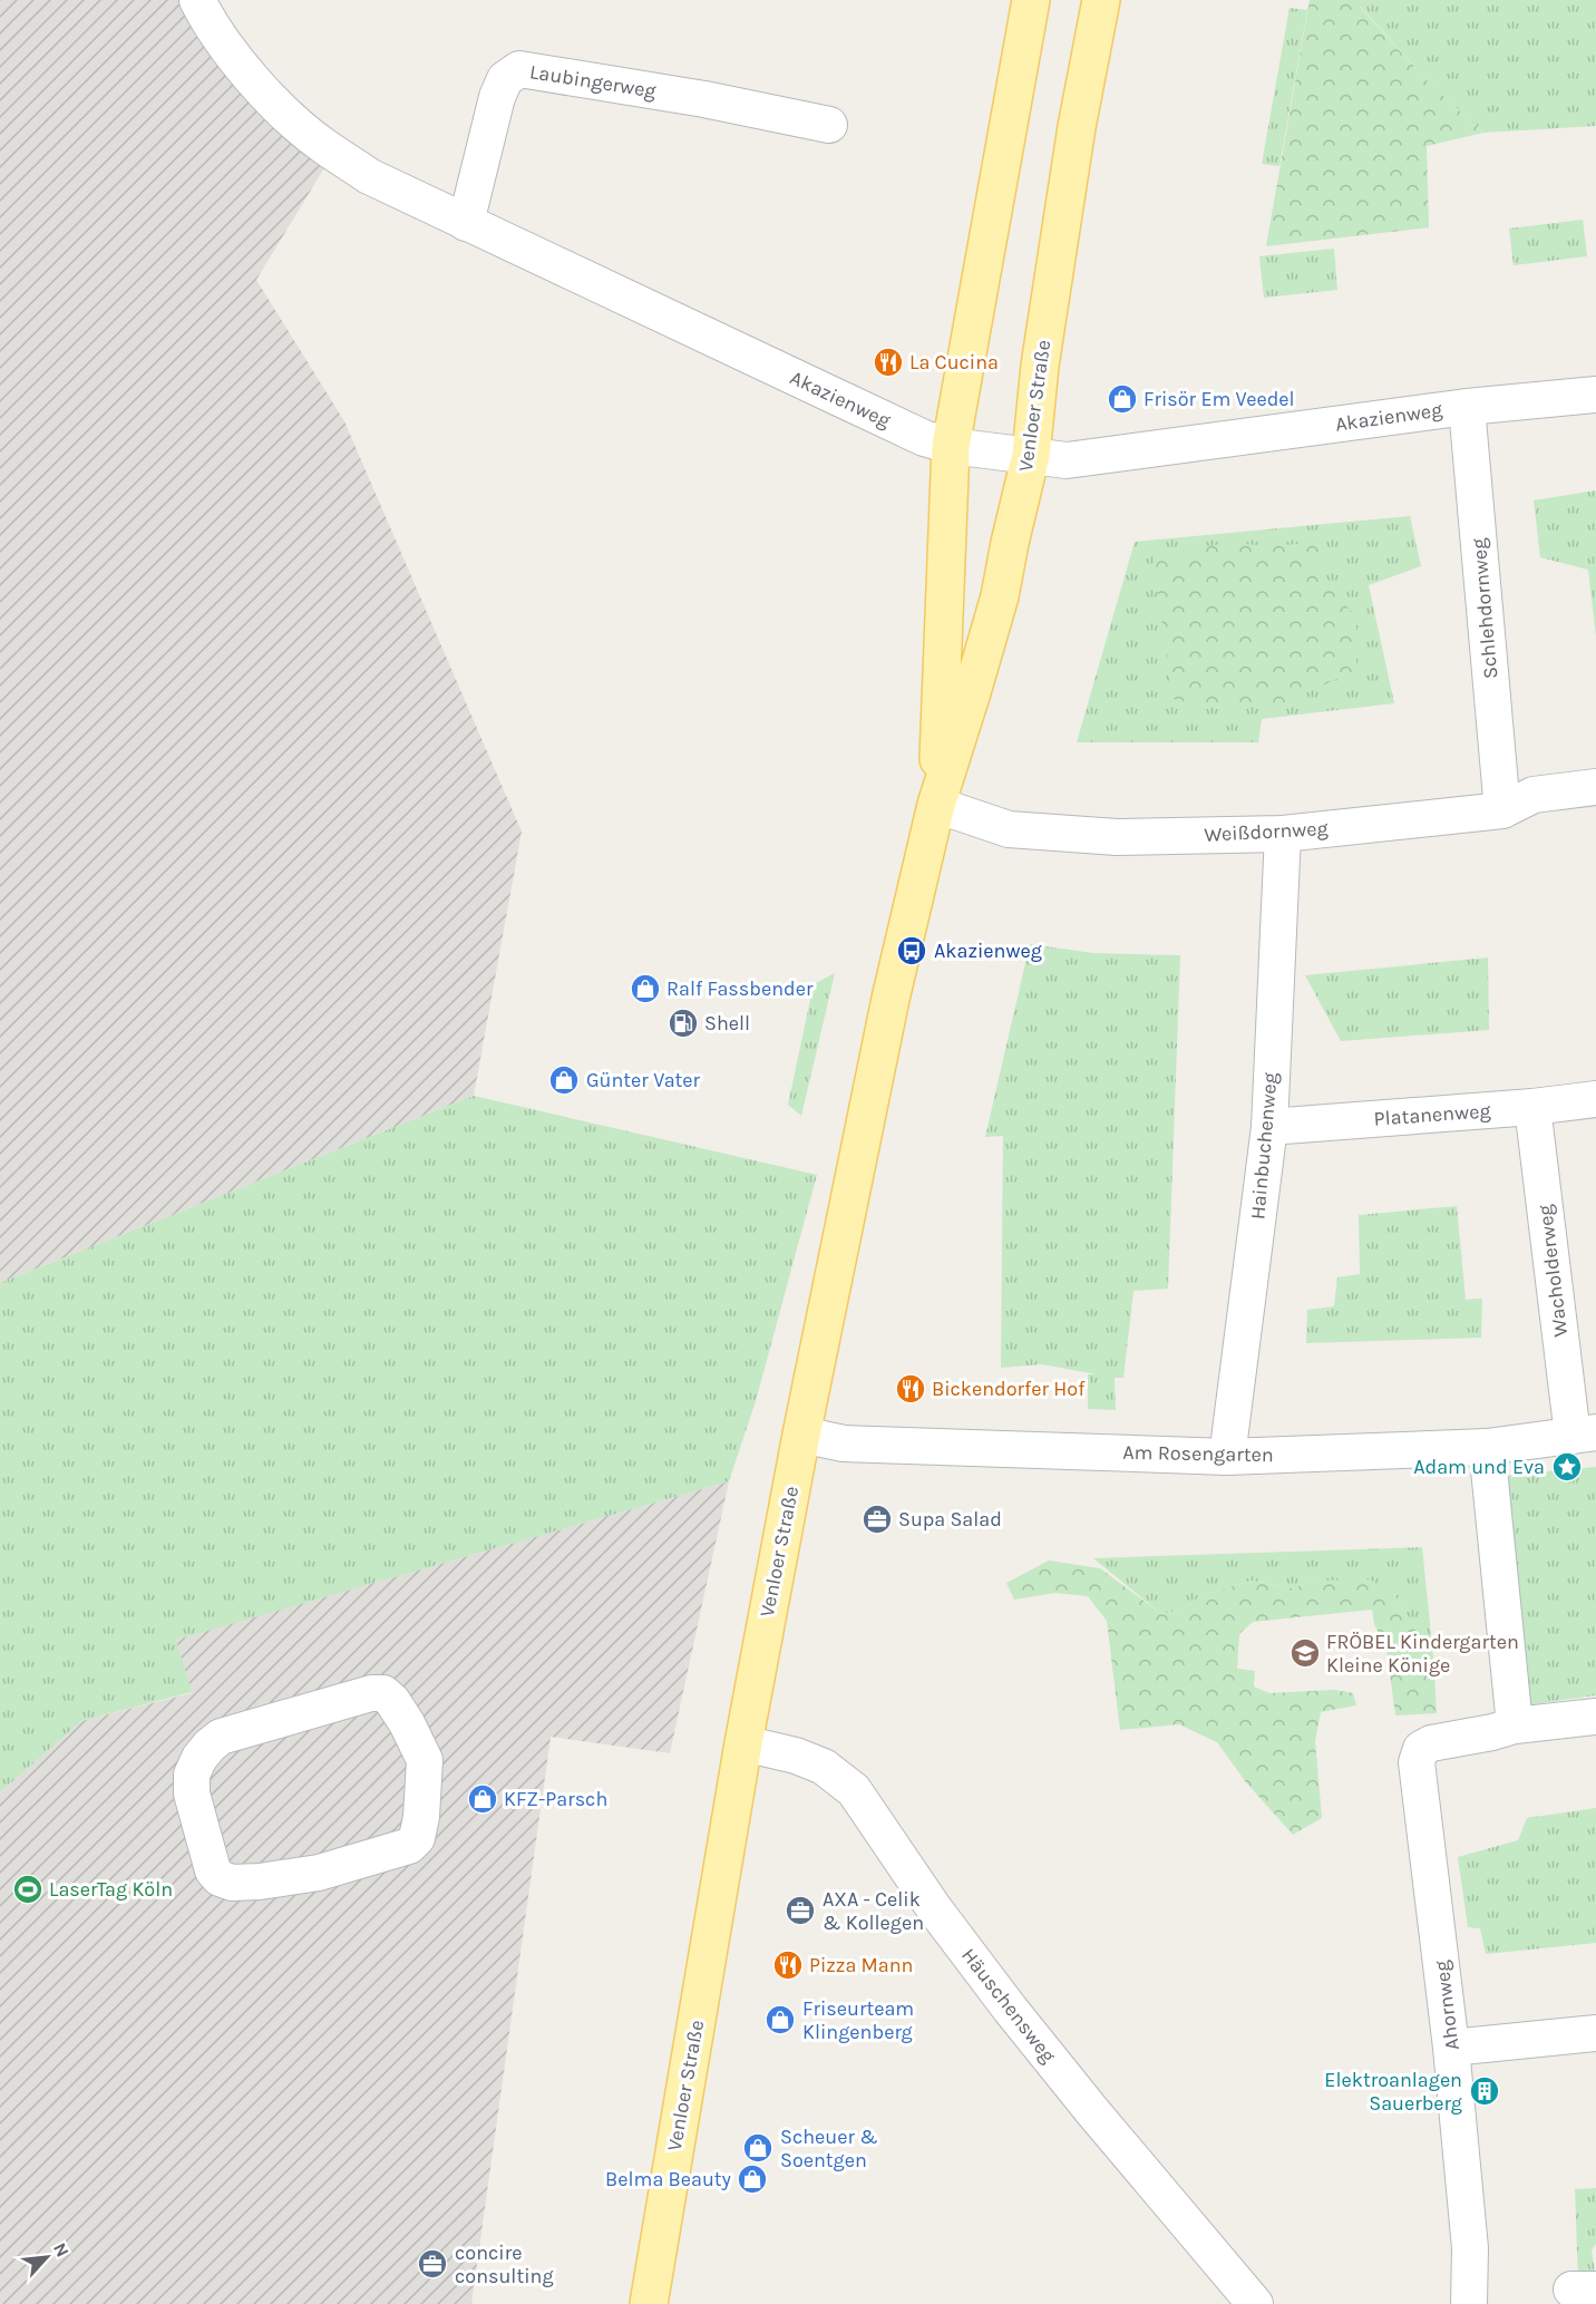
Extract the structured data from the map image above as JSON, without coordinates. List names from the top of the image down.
{
  "streets": {
    "main road": ["Venloer Straße"],
    "street": [
      "Laubingerweg",
      "Akazienweg",
      "Schlehdornweg",
      "Weißdornweg",
      "Platanenweg",
      "Hainbuchenweg",
      "Wacholderweg",
      "Am Rosengarten",
      "Häuschensweg",
      "Ahornweg"
    ]
  },
  "crossings": [
    ["Laubingerweg", "Akazienweg"],
    ["Akazienweg", "Venloer Straße"],
    ["Akazienweg", "Schlehdornweg"],
    ["Venloer Straße", "Weißdornweg"],
    ["Venloer Straße", "Am Rosengarten"],
    ["Venloer Straße", "Häuschensweg"],
    ["Schlehdornweg", "Weißdornweg"],
    ["Weißdornweg", "Hainbuchenweg"],
    ["Platanenweg", "Hainbuchenweg"],
    ["Platanenweg", "Wacholderweg"],
    ["Hainbuchenweg", "Am Rosengarten"],
    ["Wacholderweg", "Am Rosengarten"]
  ],
  "places": {
    "restaurant": ["La Cucina", "Bickendorfer Hof", "Pizza Mann"],
    "shop": [
      "Frisör Em Veedel",
      "Ralf Fassbender",
      "Günter Vater",
      "KFZ-Parsch",
      "Friseurteam Klingenberg",
      "Scheuer & Soentgen",
      "Belma Beauty"
    ],
    "bus stop": ["Akazienweg"],
    "fuel station": ["Shell"],
    "place": ["Adam und Eva"],
    "office": ["Supa Salad", "AXA - Celik & Kollegen", "concire consulting"],
    "school or university": ["FRÖBEL Kindergarten Kleine Könige"],
    "sports": ["LaserTag Köln"],
    "building": ["Elektroanlagen Sauerberg"]
  },
  "north": "top right"
}
